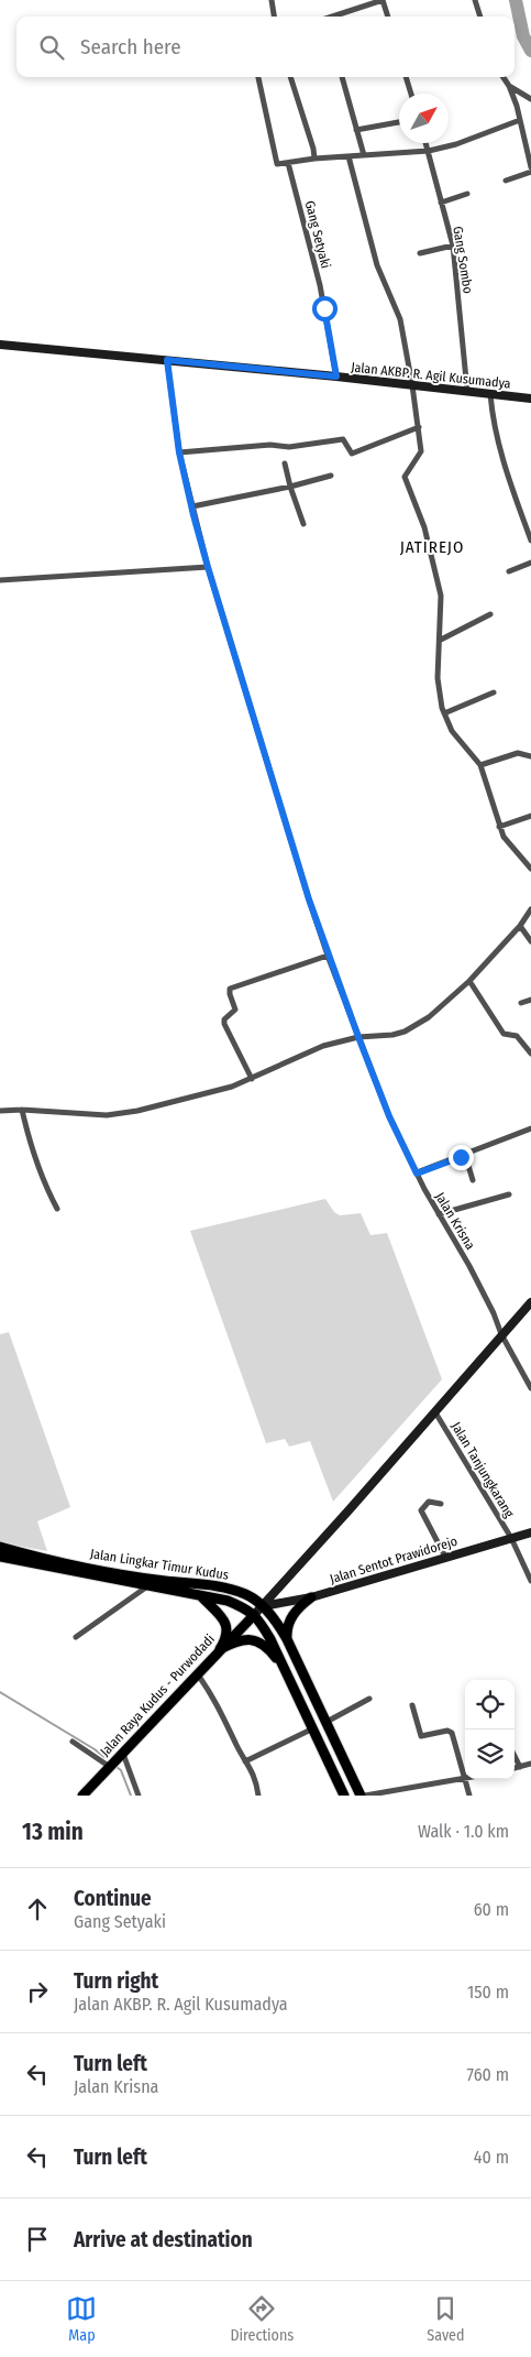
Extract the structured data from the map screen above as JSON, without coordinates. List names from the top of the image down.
{
  "streets": {
    "main road": [
      "Jalan AKBP. R. Agil Kusumadya",
      "Jalan Sentot Prawidorejo",
      "Jalan Lingkar Timur Kudus",
      "Jalan Raya Kudus - Purwodadi"
    ],
    "street": [
      "Gang Setyaki",
      "Gang Sombo",
      "Jalan Krisna",
      "Jalan Tanjungkarang"
    ]
  },
  "crossings": [
    ["Gang Setyaki", "Jalan AKBP. R. Agil Kusumadya"],
    ["Gang Sombo", "Jalan AKBP. R. Agil Kusumadya"],
    ["Jalan AKBP. R. Agil Kusumadya", "Jalan Krisna"],
    ["Jalan Tanjungkarang", "Jalan Sentot Prawidorejo"],
    ["Jalan Sentot Prawidorejo", "Jalan Lingkar Timur Kudus"],
    ["Jalan Lingkar Timur Kudus", "Jalan Raya Kudus - Purwodadi"]
  ],
  "districts": ["JATIREJO"],
  "north": "top right",
  "page": {
    "search": "Search here",
    "heading": ["13 min", "Walk · 1.0 km"],
    "list": [
      ["Continue", "Gang Setyaki", "60 m"],
      ["Turn right", "Jalan AKBP. R. Agil Kusumadya", "150 m"],
      ["Turn left", "Jalan Krisna", "760 m"],
      ["Turn left", "40 m"],
      "Arrive at destination"
    ],
    "nav": ["Map", "Directions", "Saved"]
  }
}
